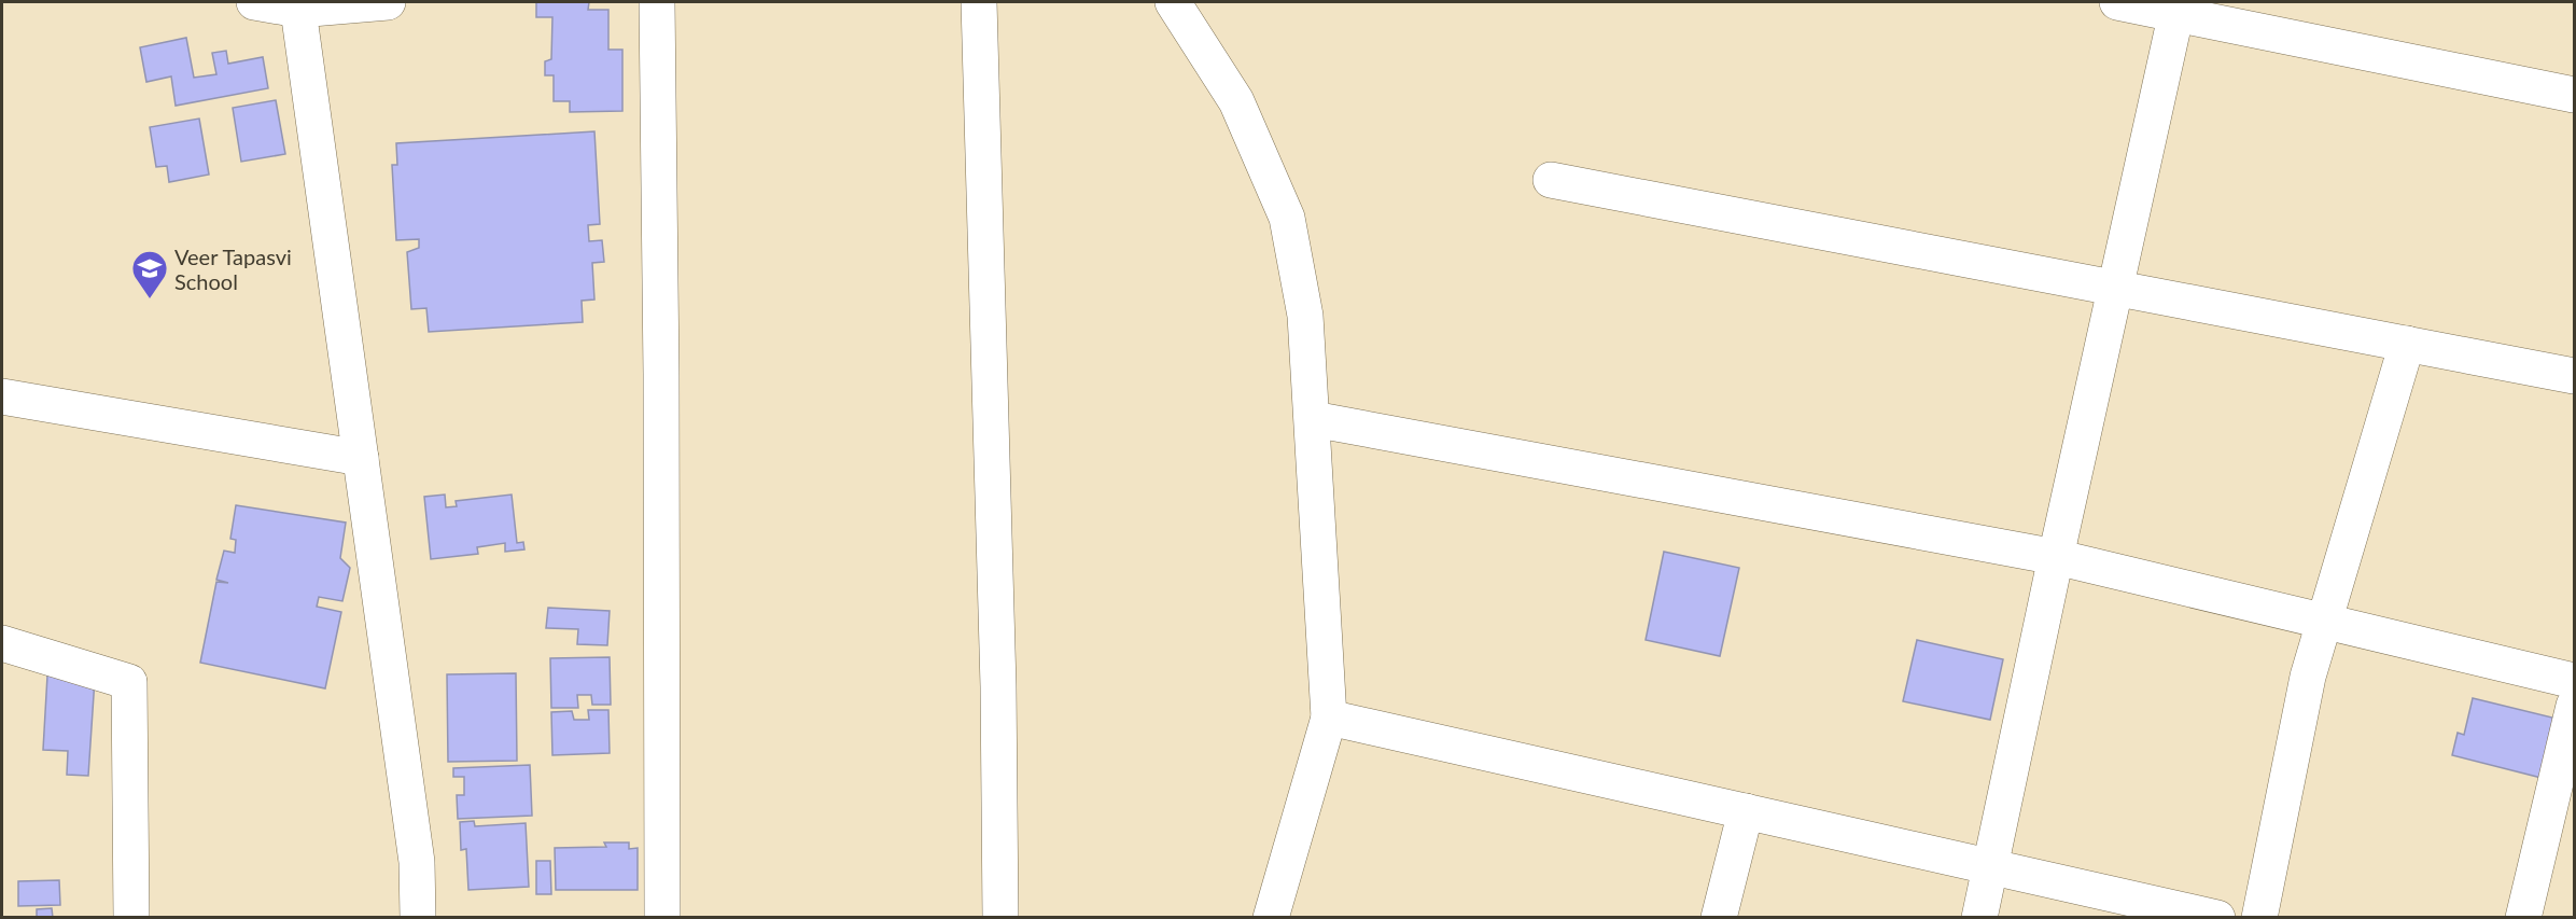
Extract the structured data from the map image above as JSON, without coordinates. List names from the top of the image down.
{
  "places": {
    "school or university": ["Veer Tapasvi School"]
  }
}
